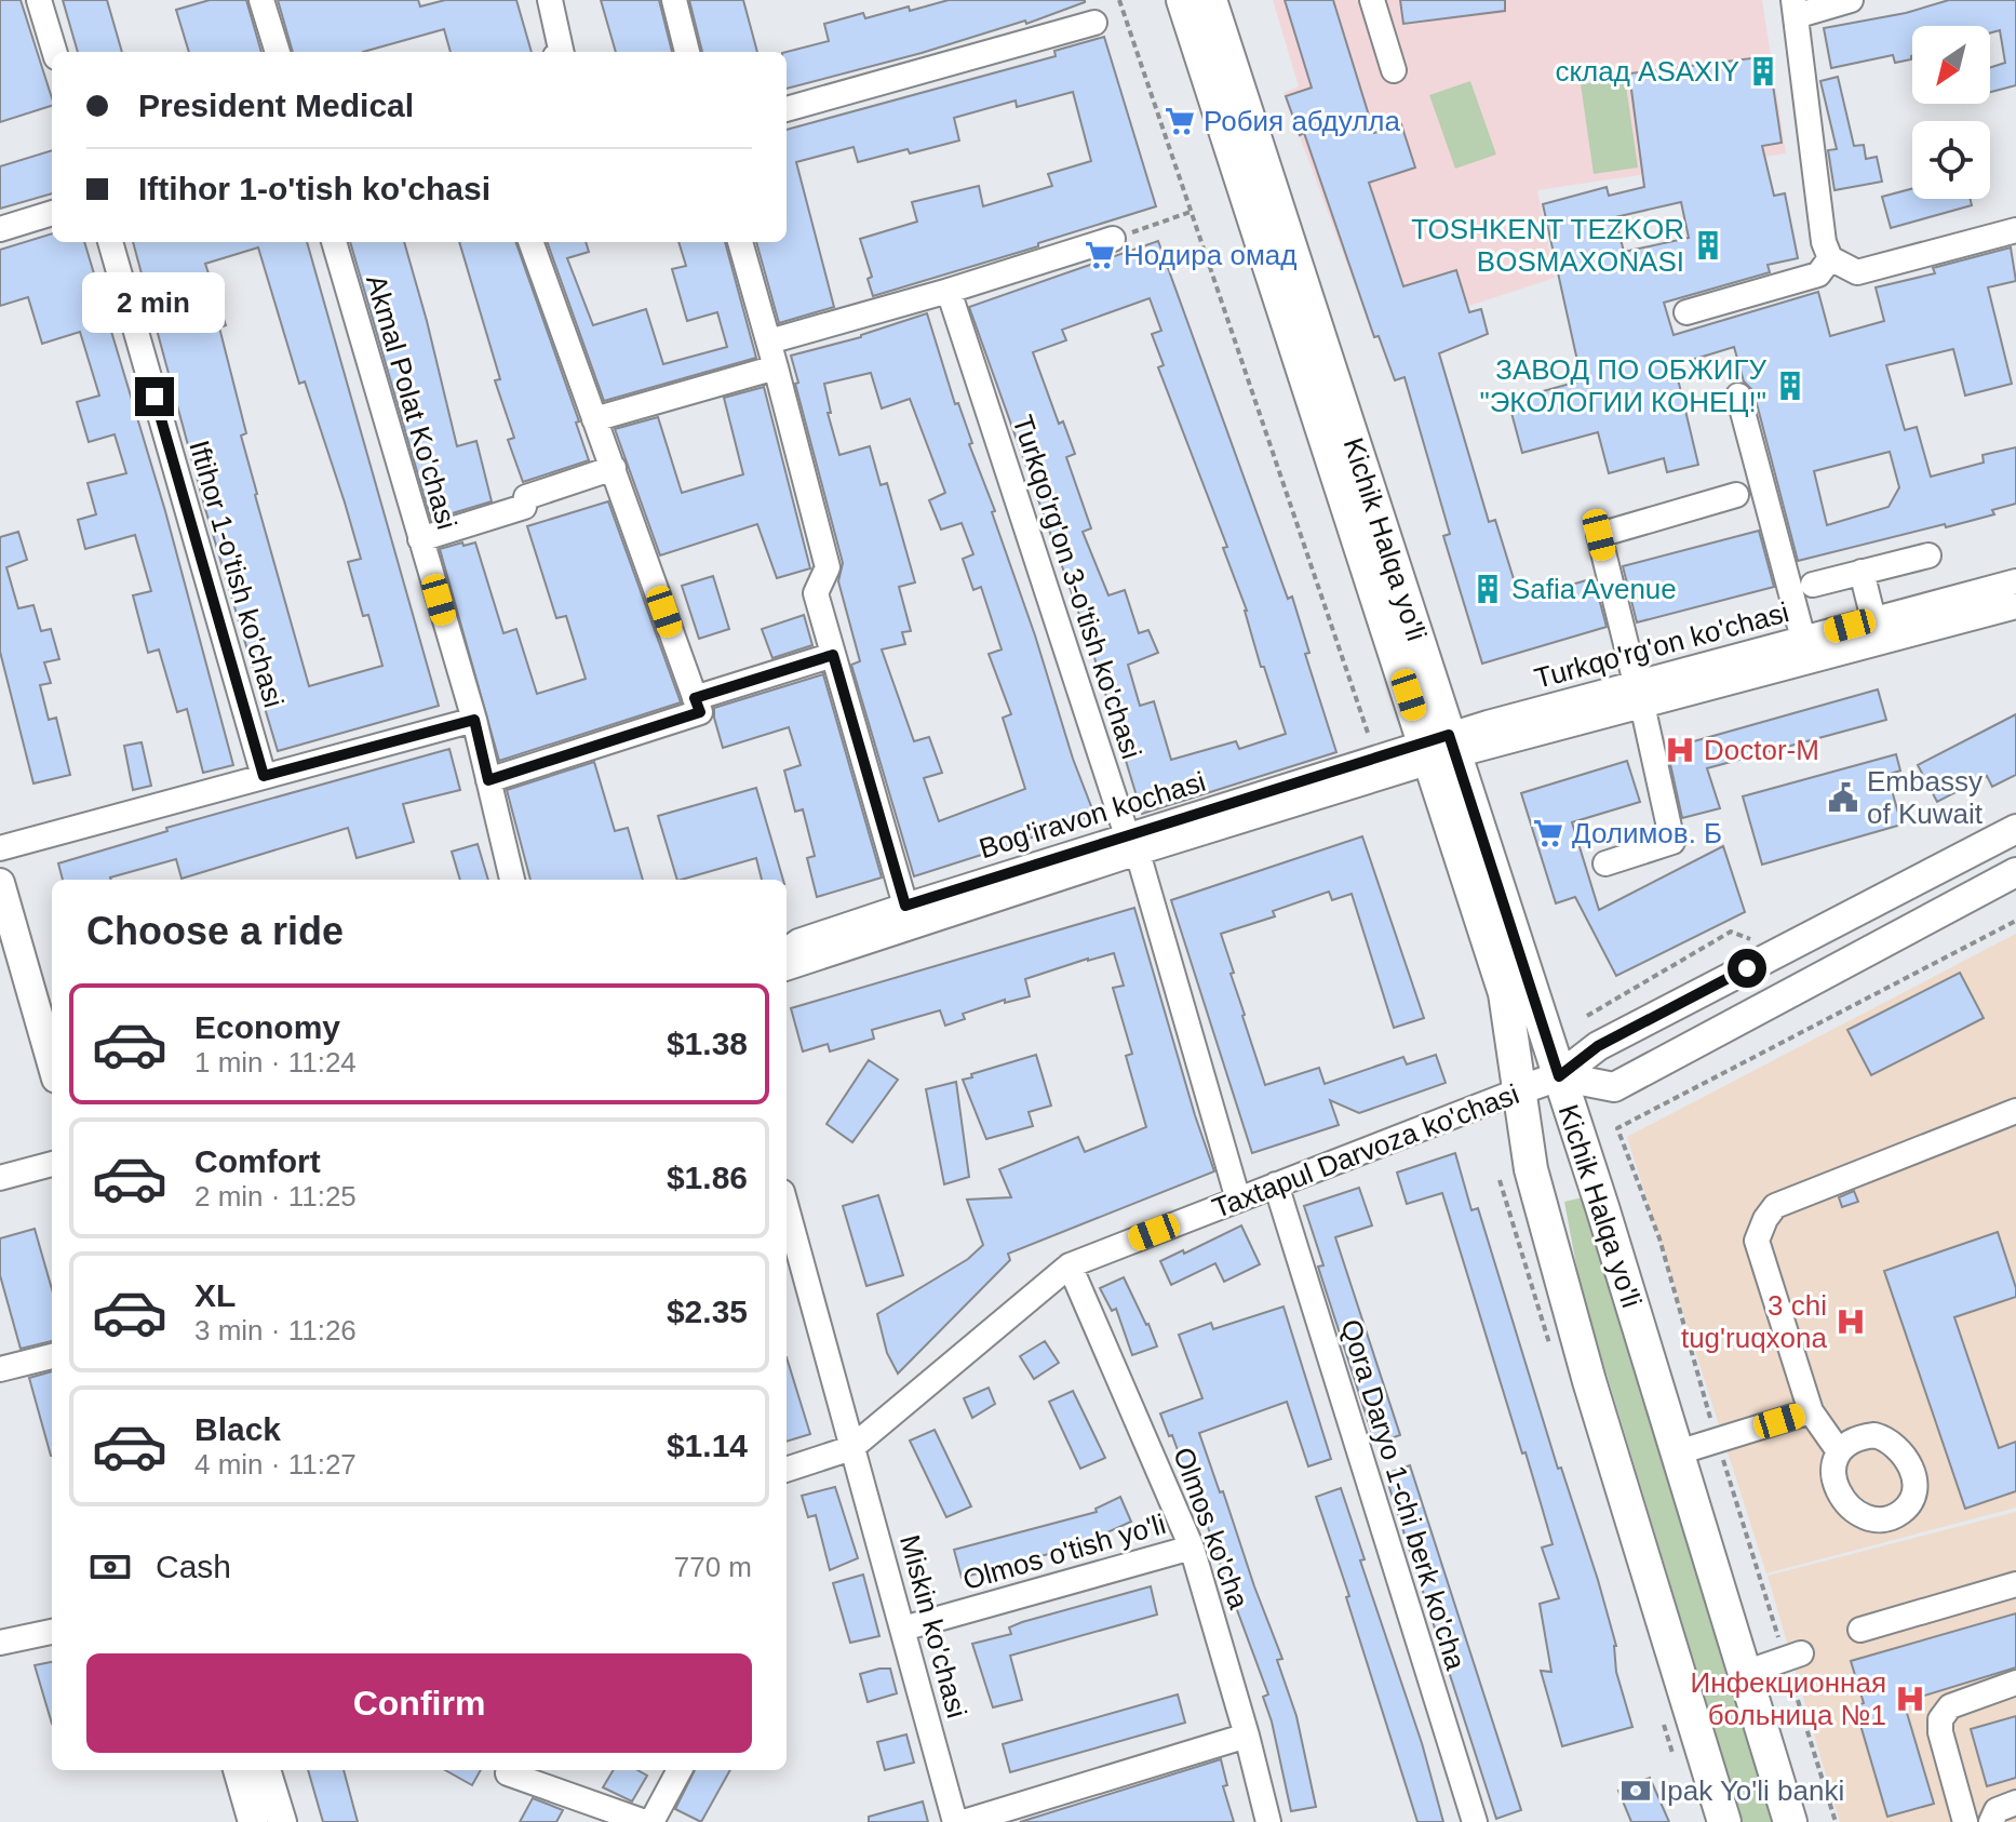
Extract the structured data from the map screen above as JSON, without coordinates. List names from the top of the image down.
{
  "streets": {
    "highway": ["Kichik Halqa yo'li"],
    "main road": ["Taxtapul Darvoza ko'chasi"],
    "street": [
      "Akmal Polat Ko'chasi",
      "Iftihor 1-o'tish ko'chasi",
      "Turkqo'rg'on 3-o'tish ko'chasi",
      "Turkqo'rg'on ko'chasi",
      "Bog'iravon kochasi",
      "Qora Daryo 1-chi berk ko'cha",
      "Olmos ko'cha",
      "Olmos o'tish yo'li",
      "Miskin ko'chasi"
    ]
  },
  "crossings": [
    ["Kichik Halqa yo'li", "Turkqo'rg'on ko'chasi"],
    ["Kichik Halqa yo'li", "Bog'iravon kochasi"],
    ["Kichik Halqa yo'li", "Taxtapul Darvoza ko'chasi"],
    ["Turkqo'rg'on 3-o'tish ko'chasi", "Bog'iravon kochasi"],
    ["Turkqo'rg'on 3-o'tish ko'chasi", "Taxtapul Darvoza ko'chasi"],
    ["Turkqo'rg'on ko'chasi", "Bog'iravon kochasi"],
    ["Taxtapul Darvoza ko'chasi", "Qora Daryo 1-chi berk ko'cha"],
    ["Taxtapul Darvoza ko'chasi", "Olmos ko'cha"],
    ["Taxtapul Darvoza ko'chasi", "Miskin ko'chasi"],
    ["Olmos ko'cha", "Olmos o'tish yo'li"],
    ["Olmos o'tish yo'li", "Miskin ko'chasi"]
  ],
  "places": {
    "building": [
      "склад ASAXIY",
      "TOSHKENT TEZKOR BOSMAXONASI",
      "ЗАВОД ПО ОБЖИГУ \"ЭКОЛОГИИ КОНЕЦ!\"",
      "Safia Avenue"
    ],
    "supermarket": ["Робия абдулла", "Нодира омад", "Долимов. Б"],
    "hospital": ["Doctor-M", "3 chi tug'ruqxona", "Инфекционная больница №1"],
    "public building": ["Embassy of Kuwait"],
    "bank": ["Ipak Yo'li banki"]
  },
  "north": "bottom left",
  "page": {
    "banner": ["President Medical", "Iftihor 1-o'tish ko'chasi"],
    "bubble": "2 min",
    "heading": "Choose a ride",
    "list": [
      {
        "name": "Economy",
        "note": "1 min · 11:24",
        "value": "$1.38"
      },
      {
        "name": "Comfort",
        "note": "2 min · 11:25",
        "value": "$1.86"
      },
      {
        "name": "XL",
        "note": "3 min · 11:26",
        "value": "$2.35"
      },
      {
        "name": "Black",
        "note": "4 min · 11:27",
        "value": "$1.14"
      }
    ],
    "pay": ["Cash", "770 m"],
    "buttons": "Confirm"
  }
}
